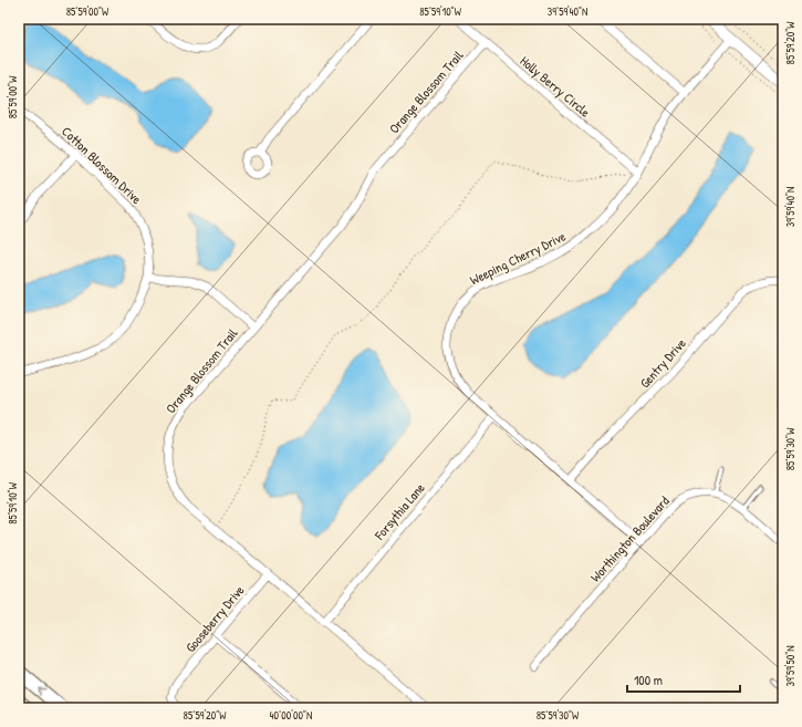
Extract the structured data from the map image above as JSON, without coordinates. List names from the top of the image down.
{
  "streets": {
    "street": [
      "Holly Berry Circle",
      "Orange Blossom Trail",
      "Cotton Blossom Drive",
      "Weeping Cherry Drive",
      "Gentry Drive",
      "Forsythia Lane",
      "Worthington Boulevard",
      "Gooseberry Drive"
    ]
  },
  "crossings": [
    ["Holly Berry Circle", "Orange Blossom Trail"],
    ["Holly Berry Circle", "Weeping Cherry Drive"],
    ["Orange Blossom Trail", "Forsythia Lane"],
    ["Orange Blossom Trail", "Gooseberry Drive"],
    ["Weeping Cherry Drive", "Gentry Drive"],
    ["Weeping Cherry Drive", "Forsythia Lane"],
    ["Weeping Cherry Drive", "Worthington Boulevard"]
  ],
  "scale_bar": "100 m",
  "coordinates": [
    "85°59'00\"W",
    "85°59'10\"W",
    "39°59'40\"N",
    "85°59'20\"W",
    "85°59'30\"W",
    "39°59'50\"N",
    "40°00'00\"N"
  ]
}
